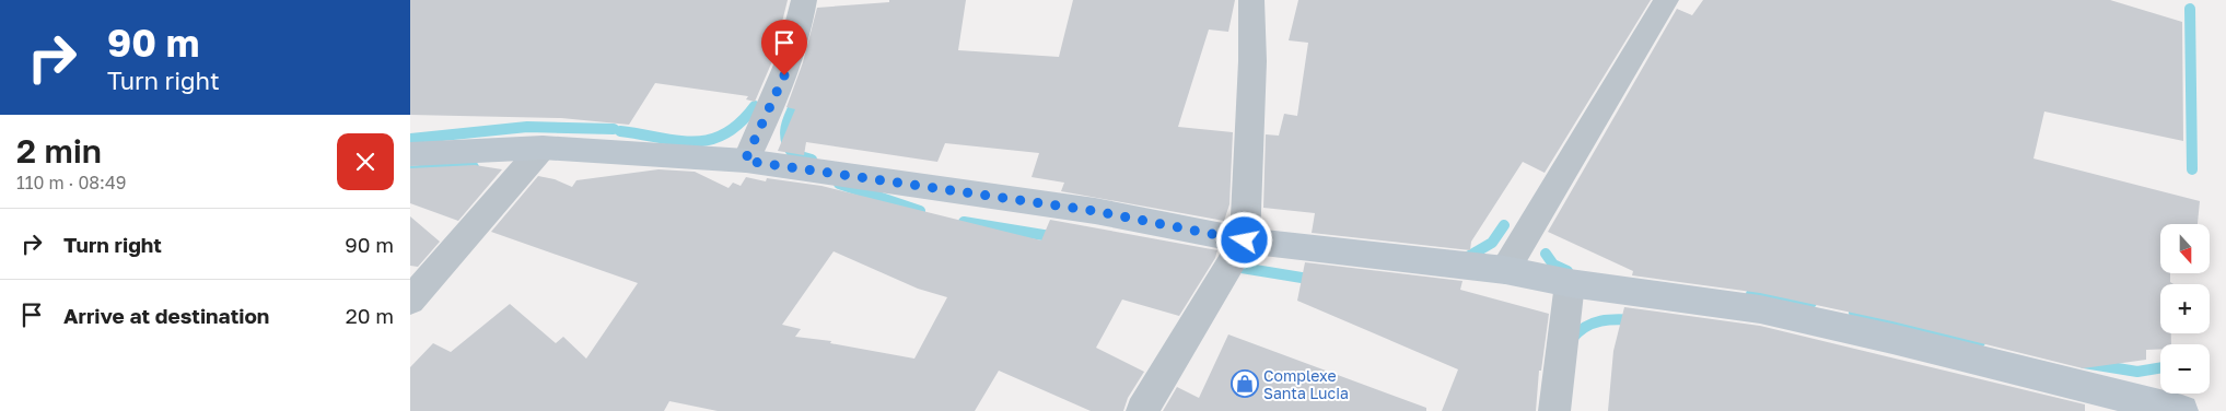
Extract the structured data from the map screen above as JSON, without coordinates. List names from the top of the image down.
{
  "places": {
    "shop": ["Complexe Santa Lucia"]
  },
  "north": "bottom",
  "page": {
    "turn": ["90 m", "Turn right"],
    "heading": ["2 min", "110 m · 08:49"],
    "list": [
      {
        "name": "Turn right",
        "value": "90 m"
      },
      {
        "name": "Arrive at destination",
        "value": "20 m"
      }
    ],
    "map_buttons": ["+", "−"]
  }
}
